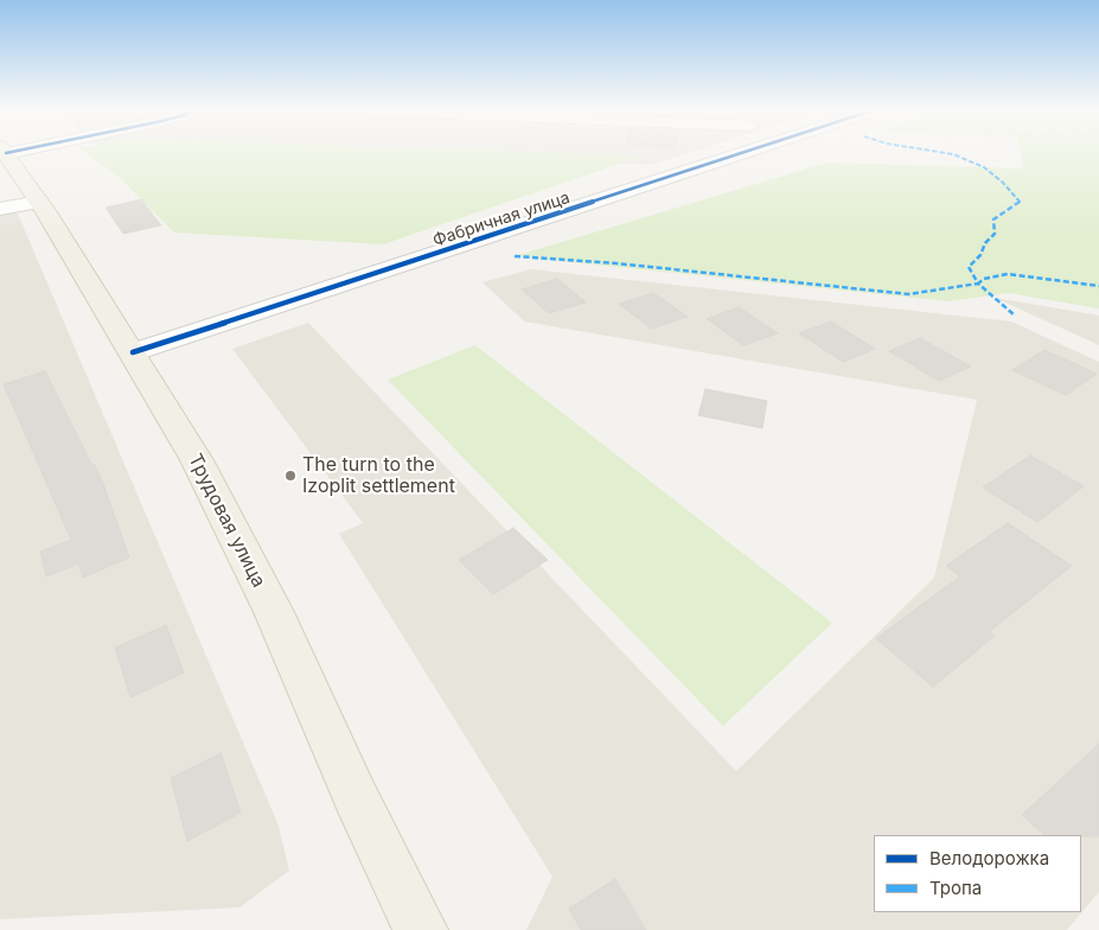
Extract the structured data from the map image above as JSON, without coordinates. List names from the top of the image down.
{
  "streets": {
    "main road": ["Трудовая улица"],
    "street": ["Фабричная улица"]
  },
  "crossings": [
    ["Фабричная улица", "Трудовая улица"]
  ],
  "places": ["The turn to the Izoplit settlement"],
  "legend": ["Велодорожка", "Тропа"]
}
